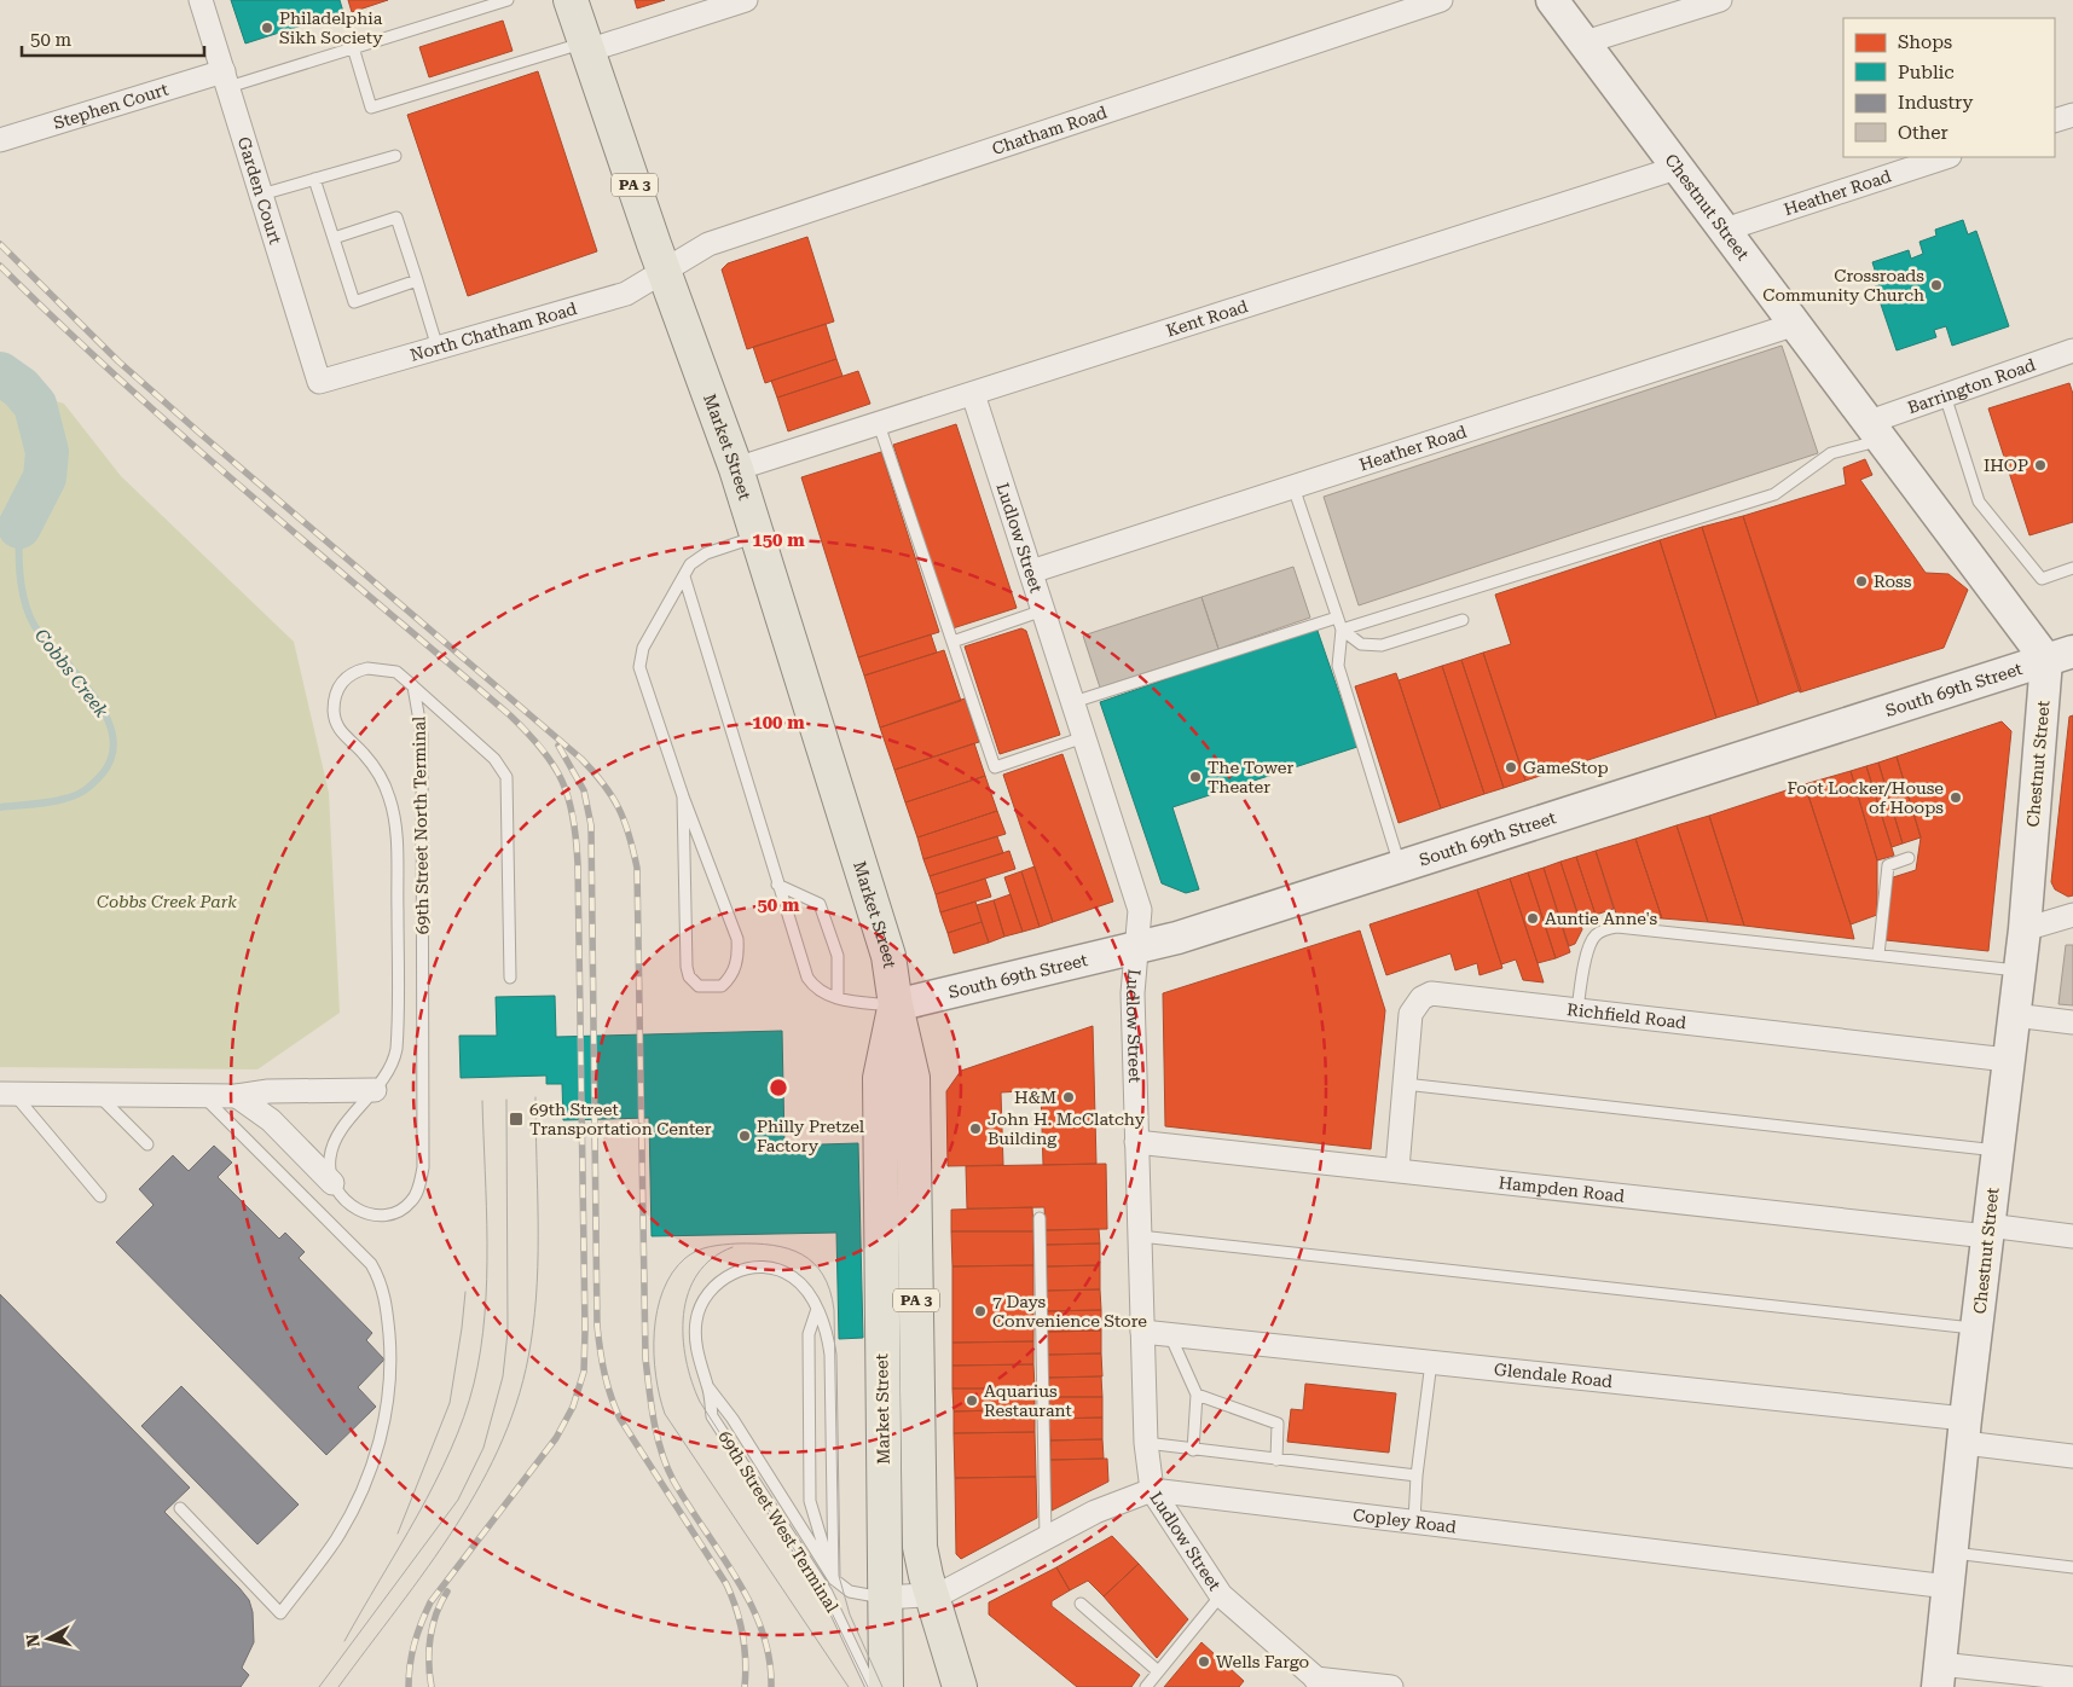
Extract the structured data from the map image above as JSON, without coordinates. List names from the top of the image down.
{
  "streets": {
    "main road": ["PA 3", "Market Street"],
    "street": [
      "Stephen Court",
      "Chatham Road",
      "Garden Court",
      "Heather Road",
      "Chestnut Street",
      "Kent Road",
      "North Chatham Road",
      "Barrington Road",
      "Ludlow Street",
      "South 69th Street",
      "Richfield Road",
      "Hampden Road",
      "Glendale Road",
      "Copley Road"
    ],
    "lane": ["69th Street North Terminal", "69th Street West Terminal"]
  },
  "crossings": [
    ["Stephen Court", "Garden Court"],
    ["Chatham Road", "North Chatham Road"],
    ["Chatham Road", "Market Street"],
    ["PA 3", "Market Street"],
    ["PA 3", "Copley Road"],
    ["PA 3", "69th Street West Terminal"],
    ["Garden Court", "North Chatham Road"],
    ["Heather Road", "Chestnut Street"],
    ["Heather Road", "Ludlow Street"],
    ["Chestnut Street", "Kent Road"],
    ["Chestnut Street", "Barrington Road"],
    ["Chestnut Street", "South 69th Street"],
    ["Chestnut Street", "Richfield Road"],
    ["Chestnut Street", "Hampden Road"],
    ["Chestnut Street", "Glendale Road"],
    ["Chestnut Street", "Copley Road"],
    ["Kent Road", "Market Street"],
    ["Kent Road", "Ludlow Street"],
    ["North Chatham Road", "Market Street"],
    ["Market Street", "South 69th Street"],
    ["Market Street", "Copley Road"],
    ["Market Street", "69th Street West Terminal"],
    ["Ludlow Street", "South 69th Street"],
    ["Ludlow Street", "Hampden Road"],
    ["Ludlow Street", "Glendale Road"],
    ["Ludlow Street", "Copley Road"],
    ["Richfield Road", "Hampden Road"],
    ["Copley Road", "69th Street West Terminal"]
  ],
  "water": ["Cobbs Creek"],
  "parks": ["Cobbs Creek Park"],
  "places": {
    "other": [
      "Philadelphia Sikh Society",
      "Crossroads Community Church",
      "IHOP",
      "Ross",
      "GameStop",
      "The Tower Theater",
      "Foot Locker/House of Hoops",
      "Auntie Anne's",
      "H&M",
      "John H. McClatchy Building",
      "Philly Pretzel Factory",
      "7 Days Convenience Store",
      "Aquarius Restaurant",
      "Wells Fargo"
    ],
    "transit": ["69th Street Transportation Center"]
  },
  "legend": [
    "Shops",
    "Public",
    "Industry",
    "Other"
  ],
  "scale_bar": "50 m",
  "north": "left",
  "rings": ["150 m", "100 m", "50 m"]
}
